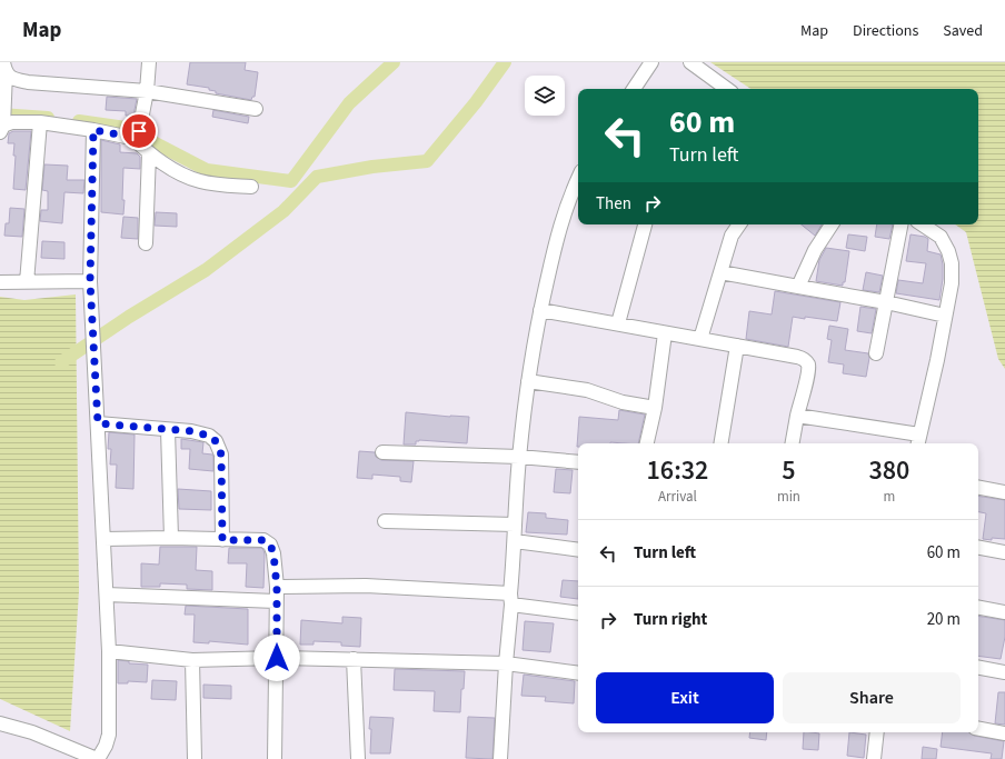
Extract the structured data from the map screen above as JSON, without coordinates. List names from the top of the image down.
{
  "page": {
    "header": "Map",
    "nav": ["Map", "Directions", "Saved"],
    "turn": ["60 m", "Turn left"],
    "then": "Then",
    "eta": [
      "16:32",
      "Arrival",
      "5",
      "min",
      "380",
      "m"
    ],
    "list": [
      {
        "name": "Turn left",
        "value": "60 m"
      },
      {
        "name": "Turn right",
        "value": "20 m"
      }
    ],
    "buttons": ["Exit", "Share"]
  }
}
